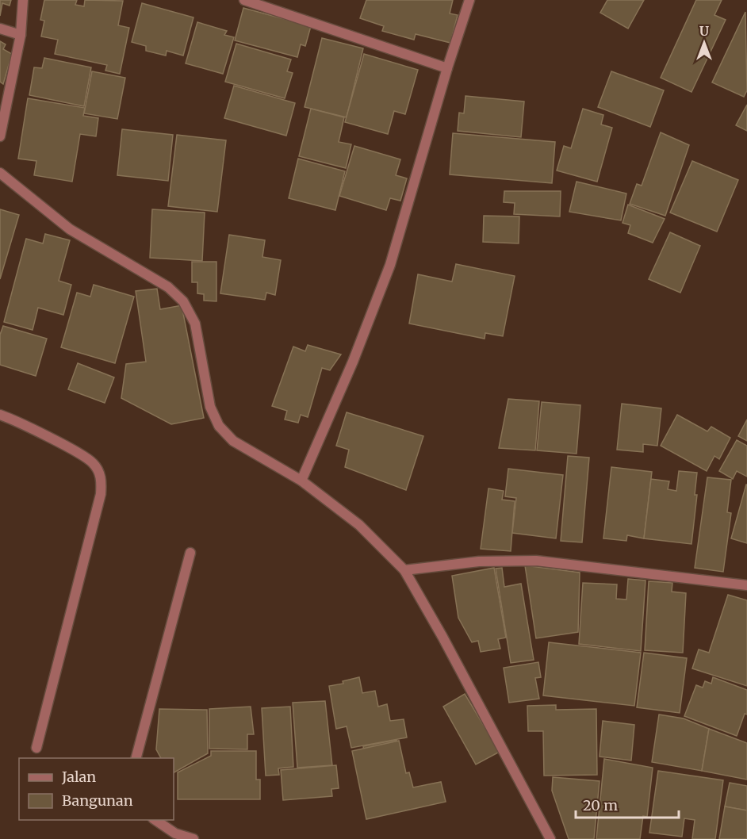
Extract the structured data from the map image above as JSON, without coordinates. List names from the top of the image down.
{
  "legend": ["Jalan", "Bangunan"],
  "scale_bar": "20 m",
  "north": "top"
}
